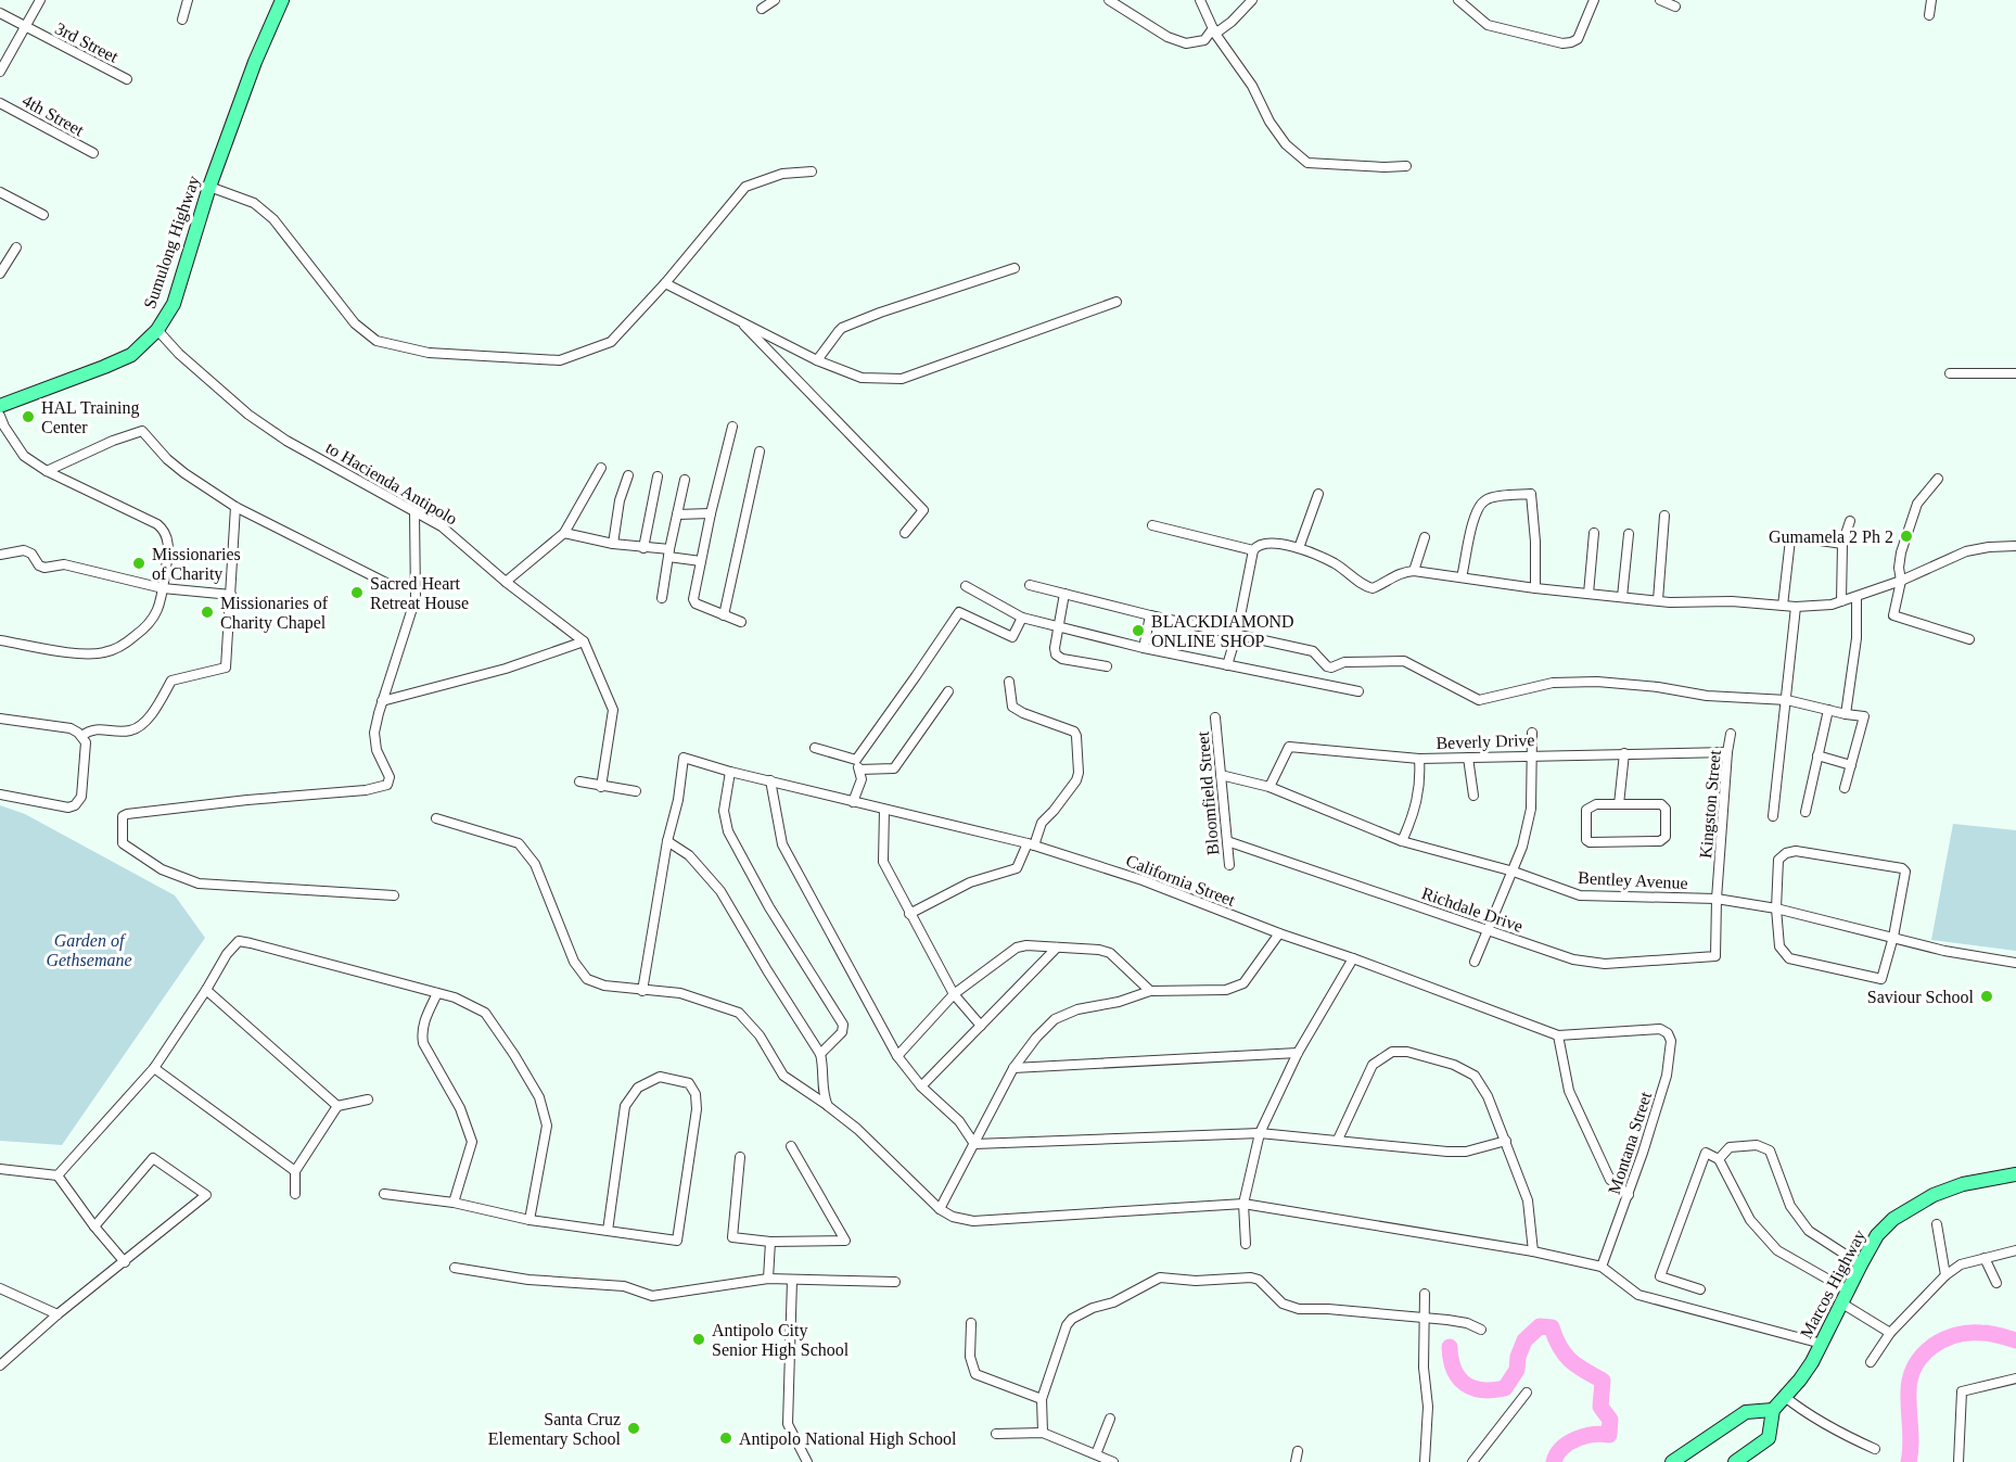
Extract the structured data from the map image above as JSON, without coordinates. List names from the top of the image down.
{
  "streets": {
    "main road": ["Sumulong Highway", "Marcos Highway"],
    "street": [
      "3rd Street",
      "4th Street",
      "to Hacienda Antipolo",
      "Beverly Drive",
      "Bloomfield Street",
      "Kingston Street",
      "California Street",
      "Bentley Avenue",
      "Richdale Drive",
      "Montana Street"
    ]
  },
  "crossings": [
    ["Sumulong Highway", "to Hacienda Antipolo"],
    ["Beverly Drive", "Kingston Street"],
    ["Beverly Drive", "Bentley Avenue"],
    ["Bloomfield Street", "Bentley Avenue"],
    ["Bloomfield Street", "Richdale Drive"],
    ["Kingston Street", "Bentley Avenue"],
    ["Kingston Street", "Richdale Drive"],
    ["California Street", "Montana Street"]
  ],
  "parks": ["Garden of Gethsemane"],
  "places": [
    "HAL Training Center",
    "Gumamela 2 Ph 2",
    "Missionaries of Charity",
    "Sacred Heart Retreat House",
    "Missionaries of Charity Chapel",
    "BLACKDIAMOND ONLINE SHOP",
    "Saviour School",
    "Antipolo City Senior High School",
    "Santa Cruz Elementary School",
    "Antipolo National High School"
  ]
}
